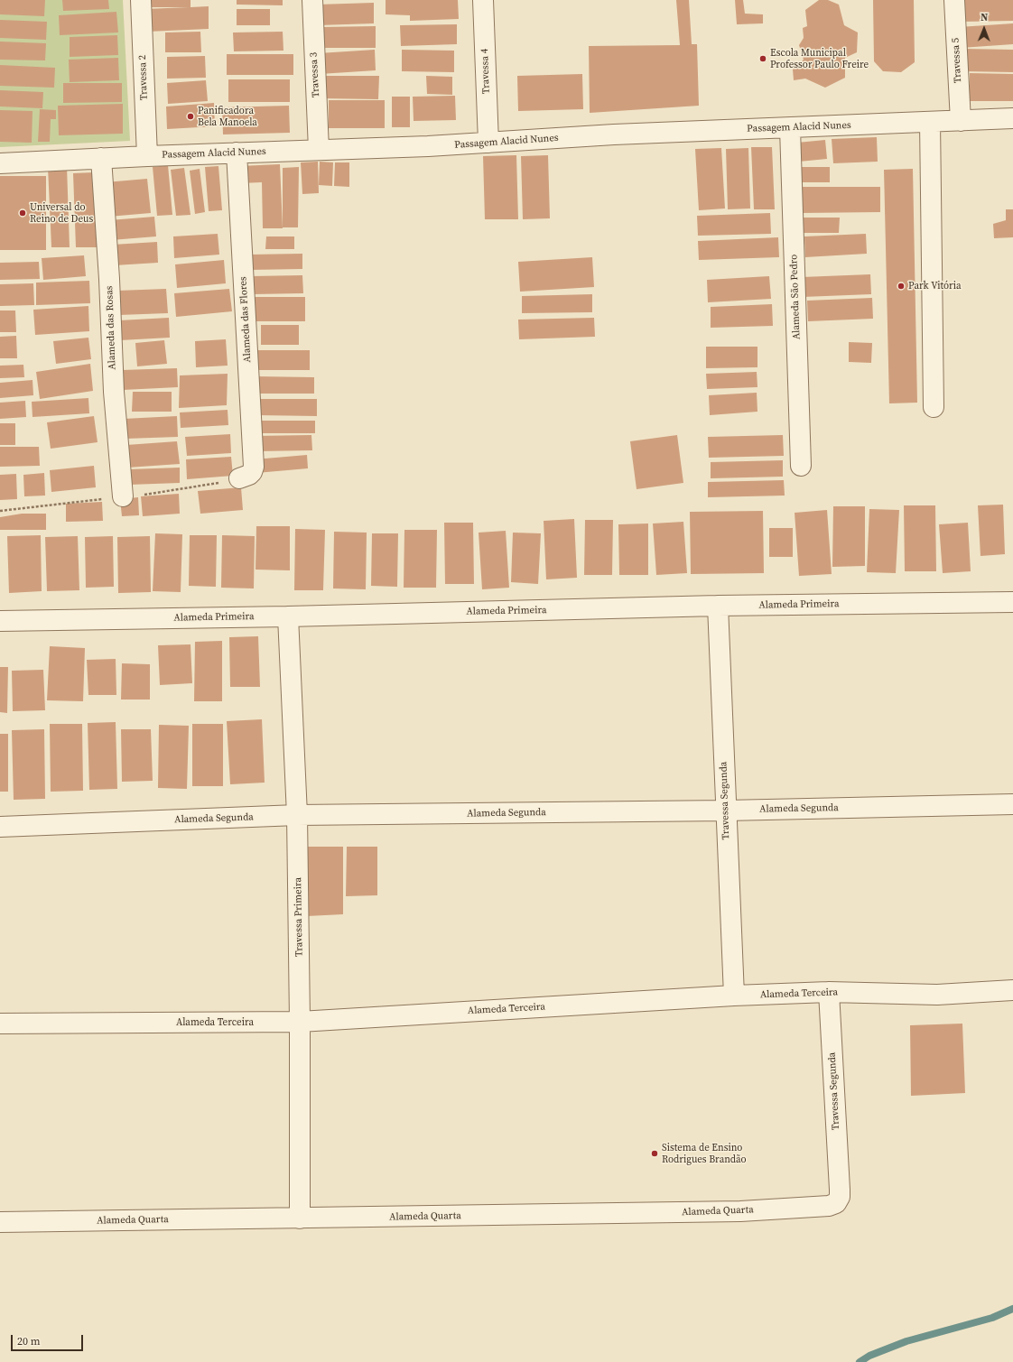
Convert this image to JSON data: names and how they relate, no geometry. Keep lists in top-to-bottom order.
{
  "streets": {
    "street": [
      "Travessa 5",
      "Travessa 4",
      "Travessa 3",
      "Travessa 2",
      "Passagem Alacid Nunes",
      "Alameda São Pedro",
      "Alameda das Flores",
      "Alameda das Rosas",
      "Alameda Primeira",
      "Travessa Segunda",
      "Alameda Segunda",
      "Travessa Primeira",
      "Alameda Terceira",
      "Alameda Quarta"
    ]
  },
  "crossings": [
    ["Travessa 5", "Passagem Alacid Nunes"],
    ["Travessa 4", "Passagem Alacid Nunes"],
    ["Travessa 3", "Passagem Alacid Nunes"],
    ["Travessa 2", "Passagem Alacid Nunes"],
    ["Passagem Alacid Nunes", "Alameda São Pedro"],
    ["Passagem Alacid Nunes", "Alameda das Flores"],
    ["Passagem Alacid Nunes", "Alameda das Rosas"],
    ["Alameda Primeira", "Travessa Segunda"],
    ["Alameda Primeira", "Travessa Primeira"],
    ["Travessa Segunda", "Alameda Segunda"],
    ["Travessa Segunda", "Alameda Terceira"],
    ["Travessa Segunda", "Alameda Quarta"],
    ["Alameda Segunda", "Travessa Primeira"],
    ["Travessa Primeira", "Alameda Terceira"],
    ["Travessa Primeira", "Alameda Quarta"]
  ],
  "places": [
    "Escola Municipal Professor Paulo Freire",
    "Panificadora Bela Manoela",
    "Universal do Reino de Deus",
    "Park Vitória",
    "Sistema de Ensino Rodrigues Brandão"
  ],
  "scale_bar": "20 m",
  "north": "top"
}
